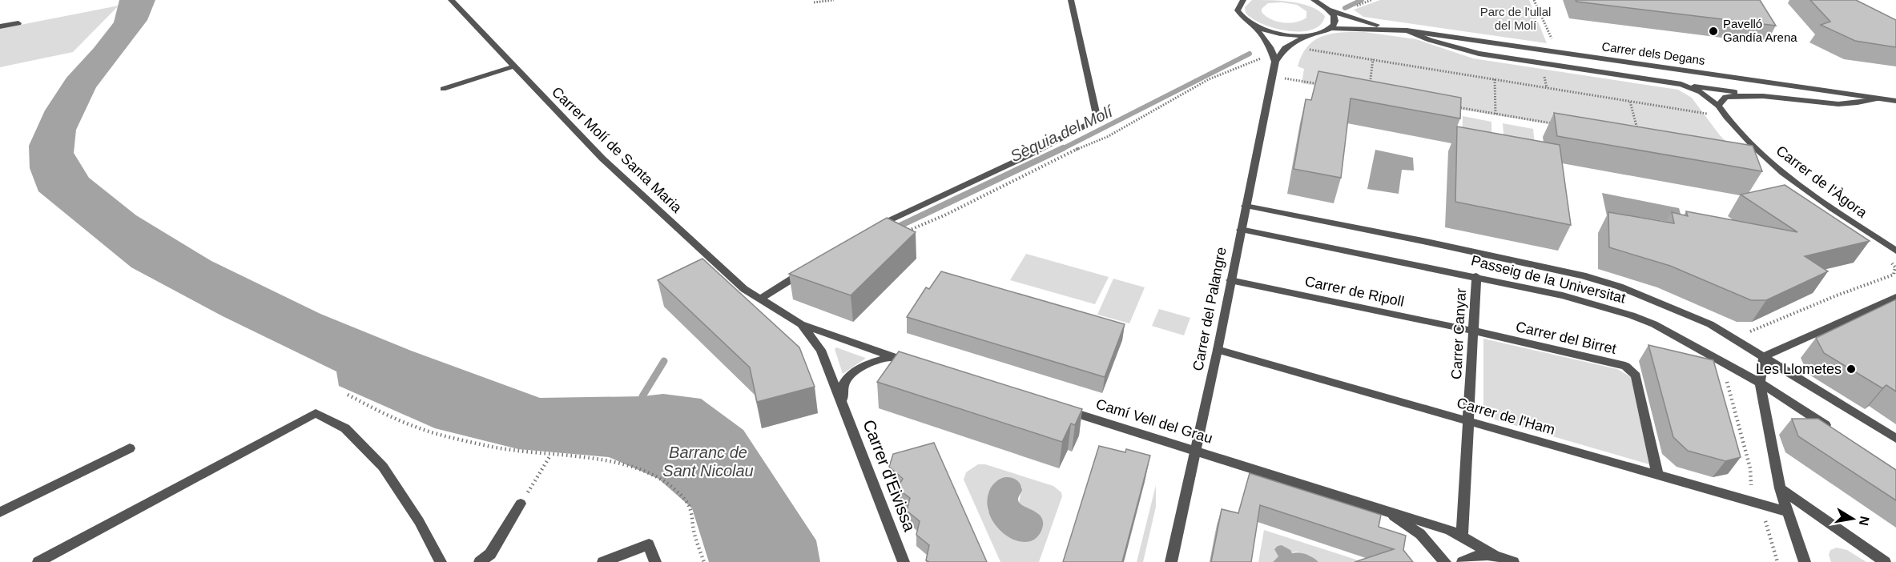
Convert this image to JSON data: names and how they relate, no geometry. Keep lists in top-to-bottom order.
{
  "streets": {
    "street": [
      "Carrer dels Degans",
      "Carrer Molí de Santa Maria",
      "Carrer de l'Àgora",
      "Passeig de la Universitat",
      "Carrer de Ripoll",
      "Carrer del Palangre",
      "Carrer Canyar",
      "Carrer del Birret",
      "Carrer de l'Ham",
      "Camí Vell del Grau",
      "Carrer d'Eivissa"
    ]
  },
  "crossings": [
    ["Carrer dels Degans", "Carrer del Palangre"],
    ["Carrer Molí de Santa Maria", "Carrer d'Eivissa"],
    ["Passeig de la Universitat", "Carrer del Palangre"],
    ["Passeig de la Universitat", "Carrer Canyar"],
    ["Carrer de Ripoll", "Carrer del Palangre"],
    ["Carrer de Ripoll", "Carrer Canyar"],
    ["Carrer de Ripoll", "Carrer del Birret"],
    ["Carrer del Palangre", "Carrer de l'Ham"],
    ["Carrer del Palangre", "Camí Vell del Grau"],
    ["Carrer Canyar", "Carrer del Birret"],
    ["Carrer Canyar", "Carrer de l'Ham"],
    ["Carrer Canyar", "Camí Vell del Grau"],
    ["Carrer del Birret", "Carrer de l'Ham"]
  ],
  "water": ["Sèquia del Molí", "Barranc de Sant Nicolau"],
  "parks": ["Parc de l'ullal del Molí"],
  "places": ["Pavelló Gandía Arena", "Les Llometes"],
  "north": "right"
}
